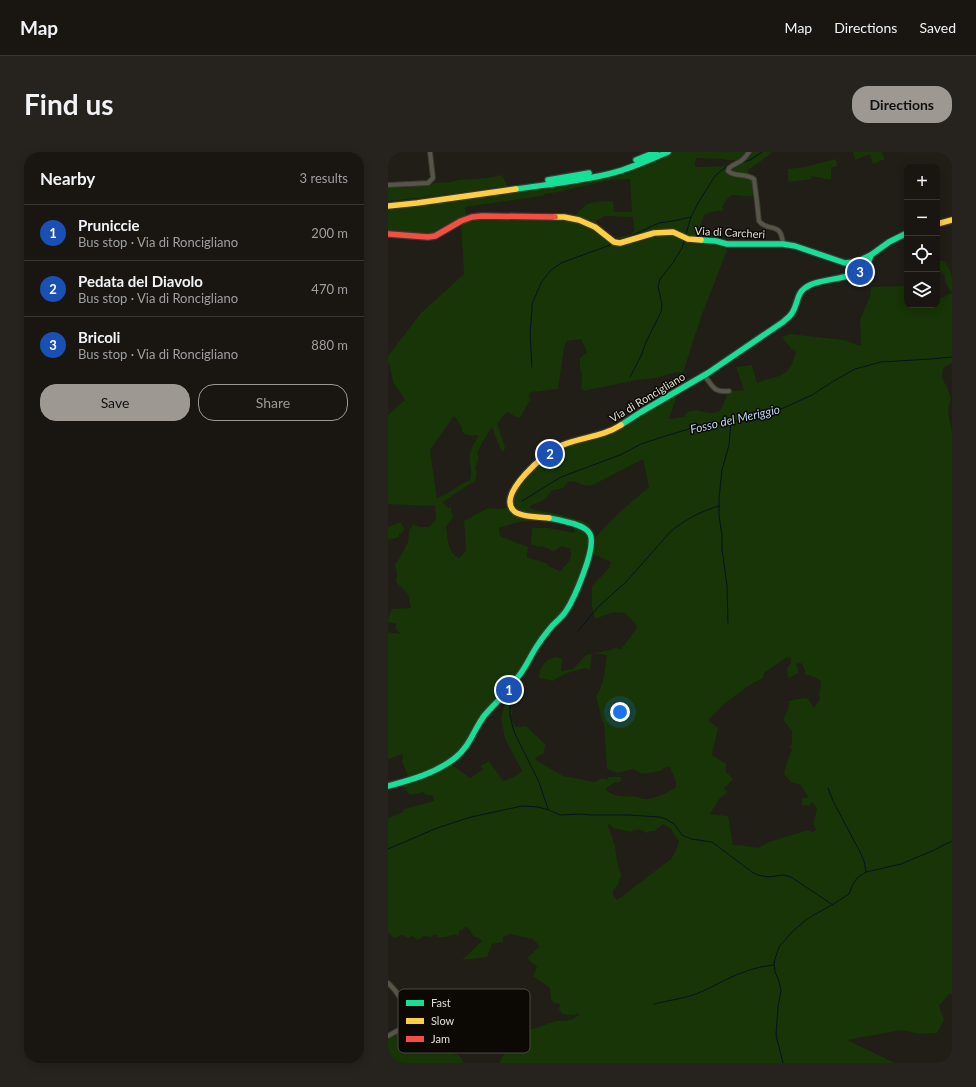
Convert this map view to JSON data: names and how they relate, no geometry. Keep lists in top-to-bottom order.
{
  "streets": {
    "main road": ["Via di Carcheri", "Via di Roncigliano"]
  },
  "crossings": [
    ["Via di Carcheri", "Via di Roncigliano"]
  ],
  "water": ["Fosso del Meriggio"],
  "legend": ["Fast", "Slow", "Jam"],
  "page": {
    "header": "Map",
    "nav": ["Map", "Directions", "Saved"],
    "buttons": [
      "Directions",
      ["Save", "Share"]
    ],
    "title": "Find us",
    "heading": ["Nearby", "3 results"],
    "map_buttons": ["+", "−"],
    "list": [
      {
        "mark": "1",
        "name": "Pruniccie",
        "note": "Bus stop · Via di Roncigliano",
        "value": "200 m"
      },
      {
        "mark": "2",
        "name": "Pedata del Diavolo",
        "note": "Bus stop · Via di Roncigliano",
        "value": "470 m"
      },
      {
        "mark": "3",
        "name": "Bricoli",
        "note": "Bus stop · Via di Roncigliano",
        "value": "880 m"
      }
    ],
    "pins": ["3", "2", "1"]
  }
}
